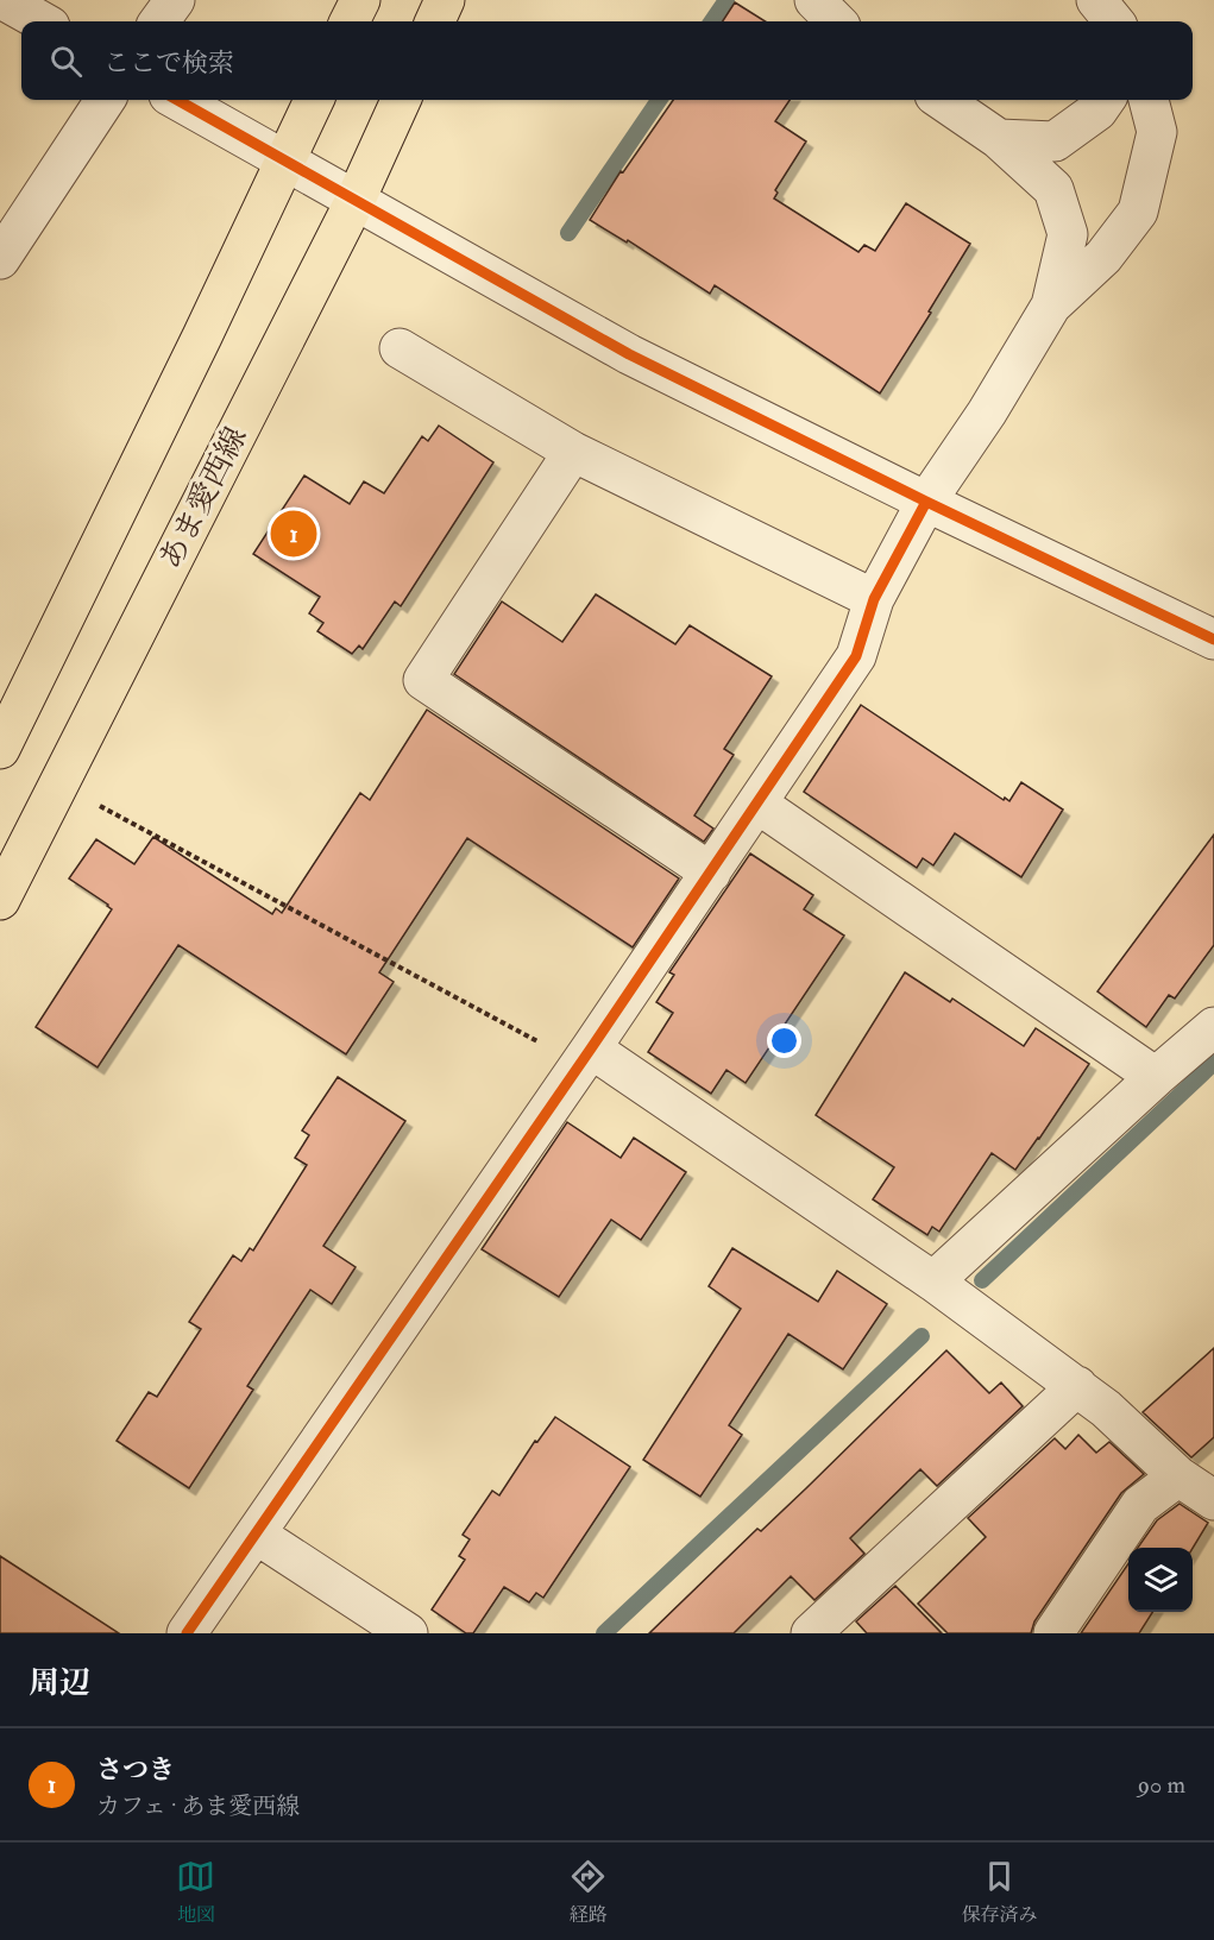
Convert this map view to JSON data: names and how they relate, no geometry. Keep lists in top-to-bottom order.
{
  "streets": {
    "main road": ["あま愛西線"]
  },
  "page": {
    "search": "ここで検索",
    "pins": "1",
    "heading": "周辺",
    "list": [
      {
        "mark": "1",
        "name": "さつき",
        "note": "カフェ · あま愛西線",
        "value": "90 m"
      }
    ],
    "nav": ["地図", "経路", "保存済み"]
  }
}
